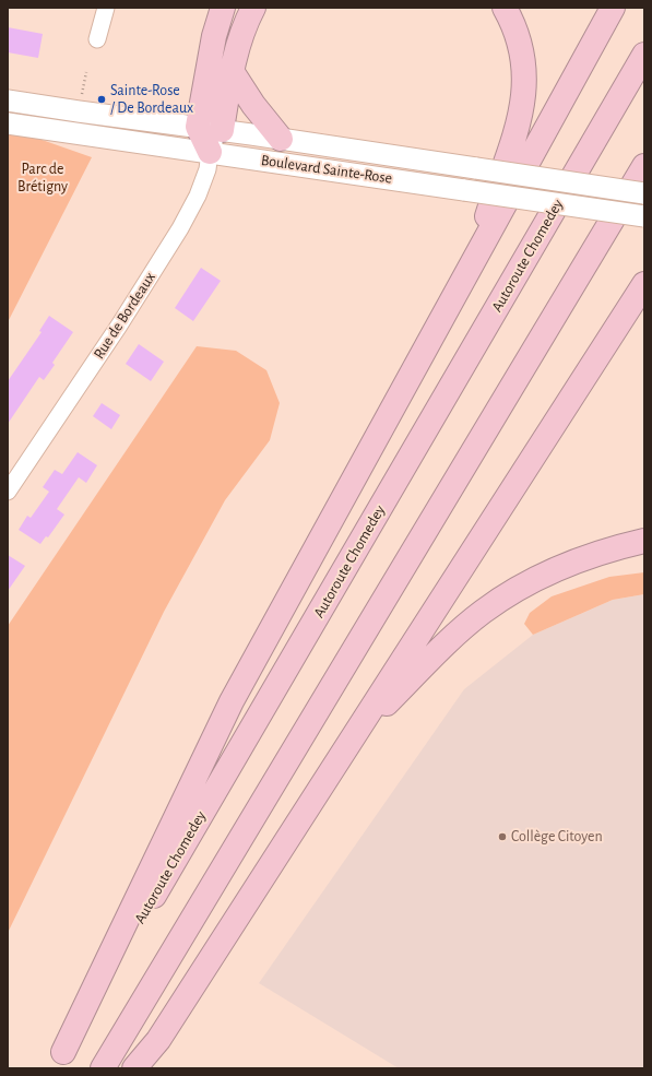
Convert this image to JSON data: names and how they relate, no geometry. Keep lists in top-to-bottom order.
{
  "streets": {
    "highway": ["Autoroute Chomedey"],
    "street": ["Boulevard Sainte-Rose", "Rue de Bordeaux"]
  },
  "crossings": [
    ["Boulevard Sainte-Rose", "Rue de Bordeaux"]
  ],
  "parks": ["Parc de Brétigny"],
  "places": ["Sainte-Rose / De Bordeaux", "Collège Citoyen"]
}
